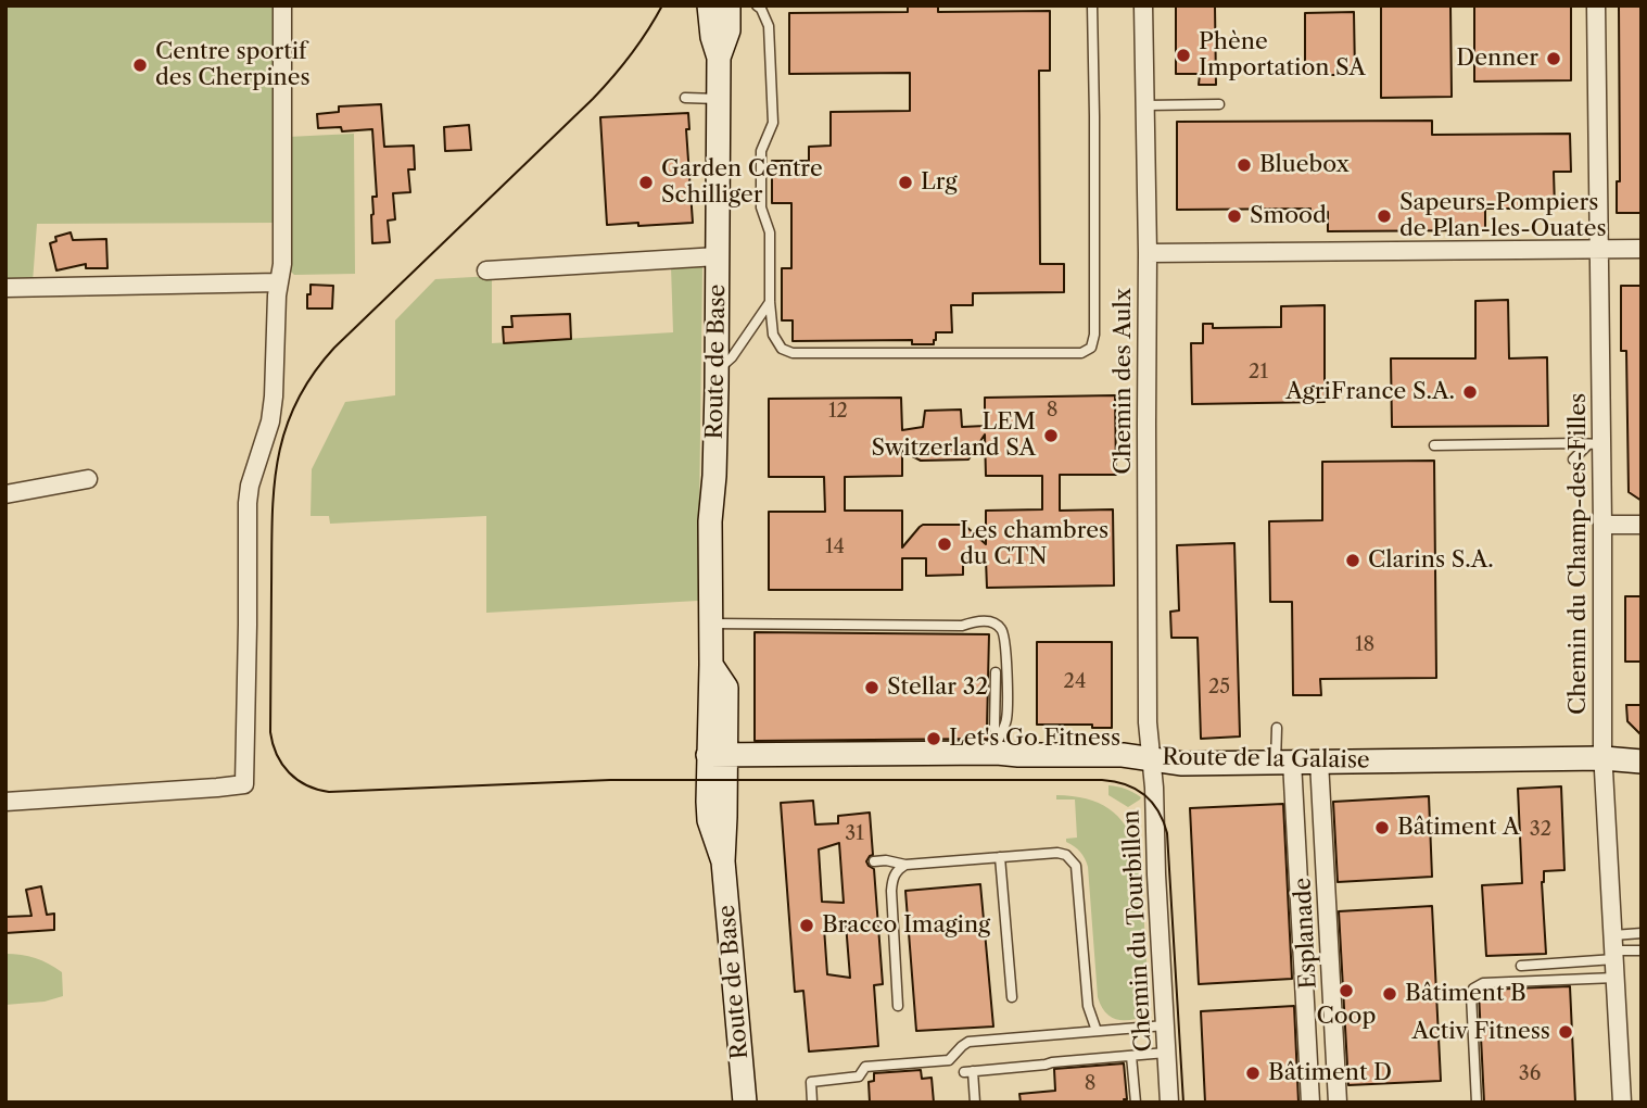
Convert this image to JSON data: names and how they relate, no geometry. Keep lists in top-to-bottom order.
{
  "streets": {
    "street": [
      "Route de Base",
      "Chemin des Aulx",
      "Chemin du Champ-des-Filles",
      "Route de la Galaise",
      "Chemin du Tourbillon",
      "Esplanade"
    ]
  },
  "crossings": [
    ["Route de Base", "Route de la Galaise"],
    ["Chemin des Aulx", "Route de la Galaise"],
    ["Chemin des Aulx", "Chemin du Tourbillon"],
    ["Chemin du Champ-des-Filles", "Route de la Galaise"],
    ["Route de la Galaise", "Chemin du Tourbillon"],
    ["Route de la Galaise", "Esplanade"]
  ],
  "places": [
    "Phène Importation SA",
    "Denner",
    "Centre sportif des Cherpines",
    "Bluebox",
    "Garden Centre Schilliger",
    "Lrg",
    "Smood",
    "Sapeurs-Pompiers de Plan-les-Ouates",
    "AgriFrance S.A.",
    "LEM Switzerland SA",
    "Les chambres du CTN",
    "Clarins S.A.",
    "Stellar 32",
    "Let's Go Fitness",
    "Bâtiment A",
    "Bracco Imaging",
    "Coop",
    "Bâtiment B",
    "Activ Fitness",
    "Bâtiment D"
  ],
  "house_numbers": [
    "21",
    "8",
    "12",
    "14",
    "18",
    "24",
    "25",
    "32",
    "31",
    "36",
    "8"
  ]
}
